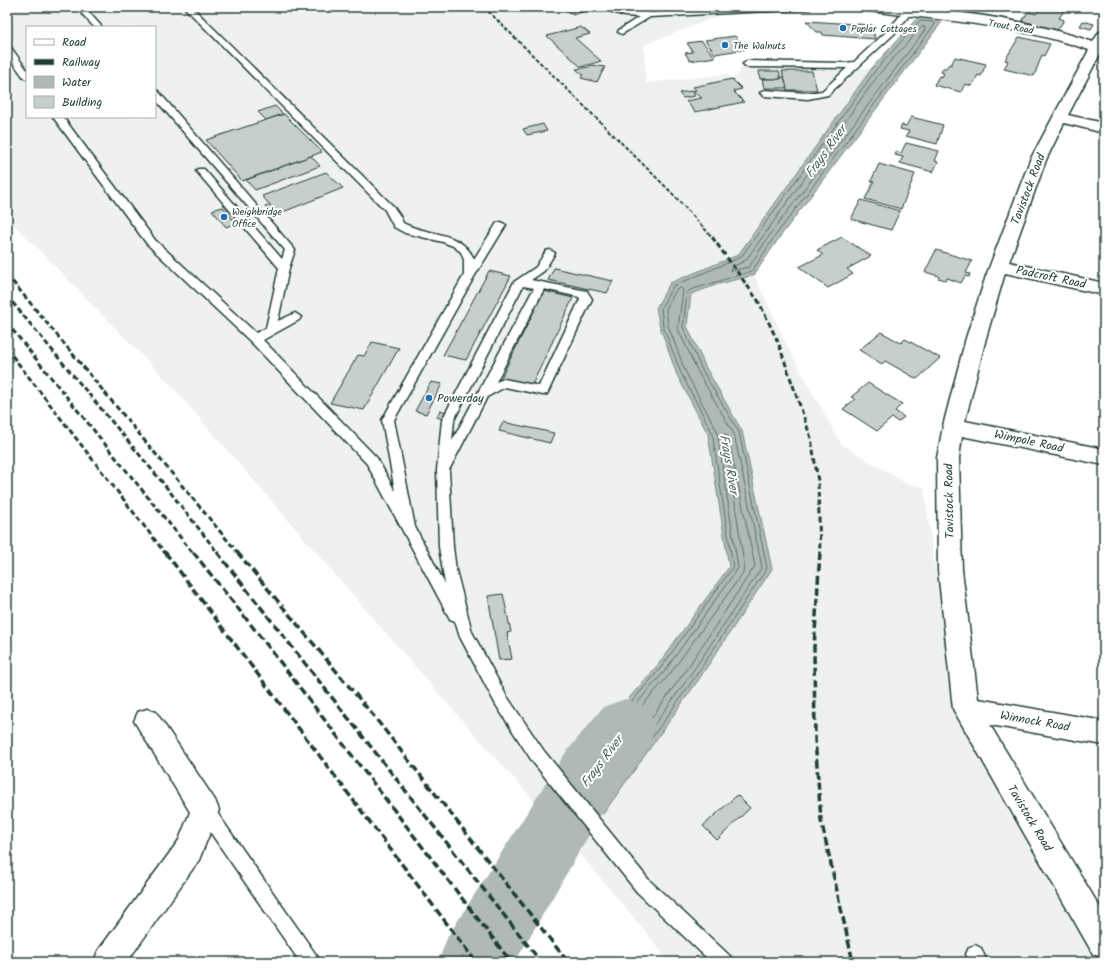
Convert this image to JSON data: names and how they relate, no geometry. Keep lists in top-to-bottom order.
{
  "streets": {
    "street": [
      "Trout Road",
      "Tavistock Road",
      "Padcroft Road",
      "Wimpole Road",
      "Winnock Road"
    ]
  },
  "crossings": [
    ["Trout Road", "Tavistock Road"],
    ["Tavistock Road", "Padcroft Road"],
    ["Tavistock Road", "Wimpole Road"],
    ["Tavistock Road", "Winnock Road"]
  ],
  "water": ["Frays River"],
  "places": [
    "Poplar Cottages",
    "The Walnuts",
    "Weighbridge Office",
    "Powerday"
  ],
  "legend": [
    "Road",
    "Railway",
    "Water",
    "Building"
  ]
}
